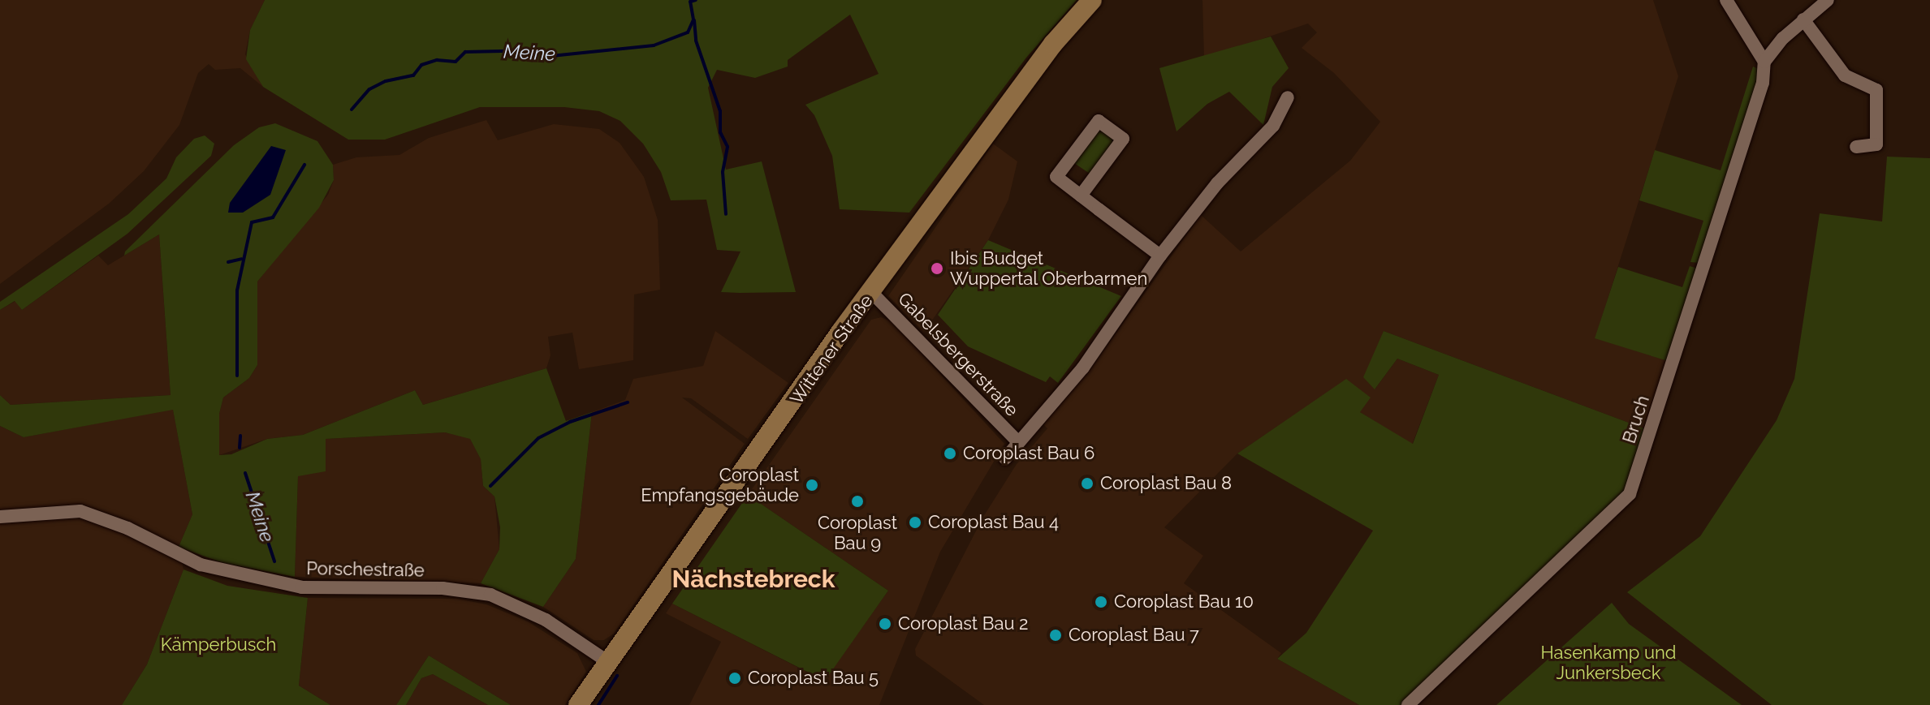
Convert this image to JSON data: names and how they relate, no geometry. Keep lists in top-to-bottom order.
{
  "streets": {
    "main road": ["Wittener Straße"],
    "street": ["Gabelsbergerstraße", "Bruch", "Porschestraße"]
  },
  "crossings": [
    ["Wittener Straße", "Gabelsbergerstraße"],
    ["Wittener Straße", "Porschestraße"]
  ],
  "districts": ["Nächstebreck"],
  "water": ["Meine"],
  "parks": ["Kämperbusch", "Hasenkamp und Junkersbeck"],
  "places": [
    "Ibis Budget Wuppertal Oberbarmen",
    "Coroplast Bau 6",
    "Coroplast Bau 8",
    "Coroplast Empfangsgebäude",
    "Coroplast Bau 9",
    "Coroplast Bau 4",
    "Coroplast Bau 10",
    "Coroplast Bau 2",
    "Coroplast Bau 7",
    "Coroplast Bau 5"
  ]
}
